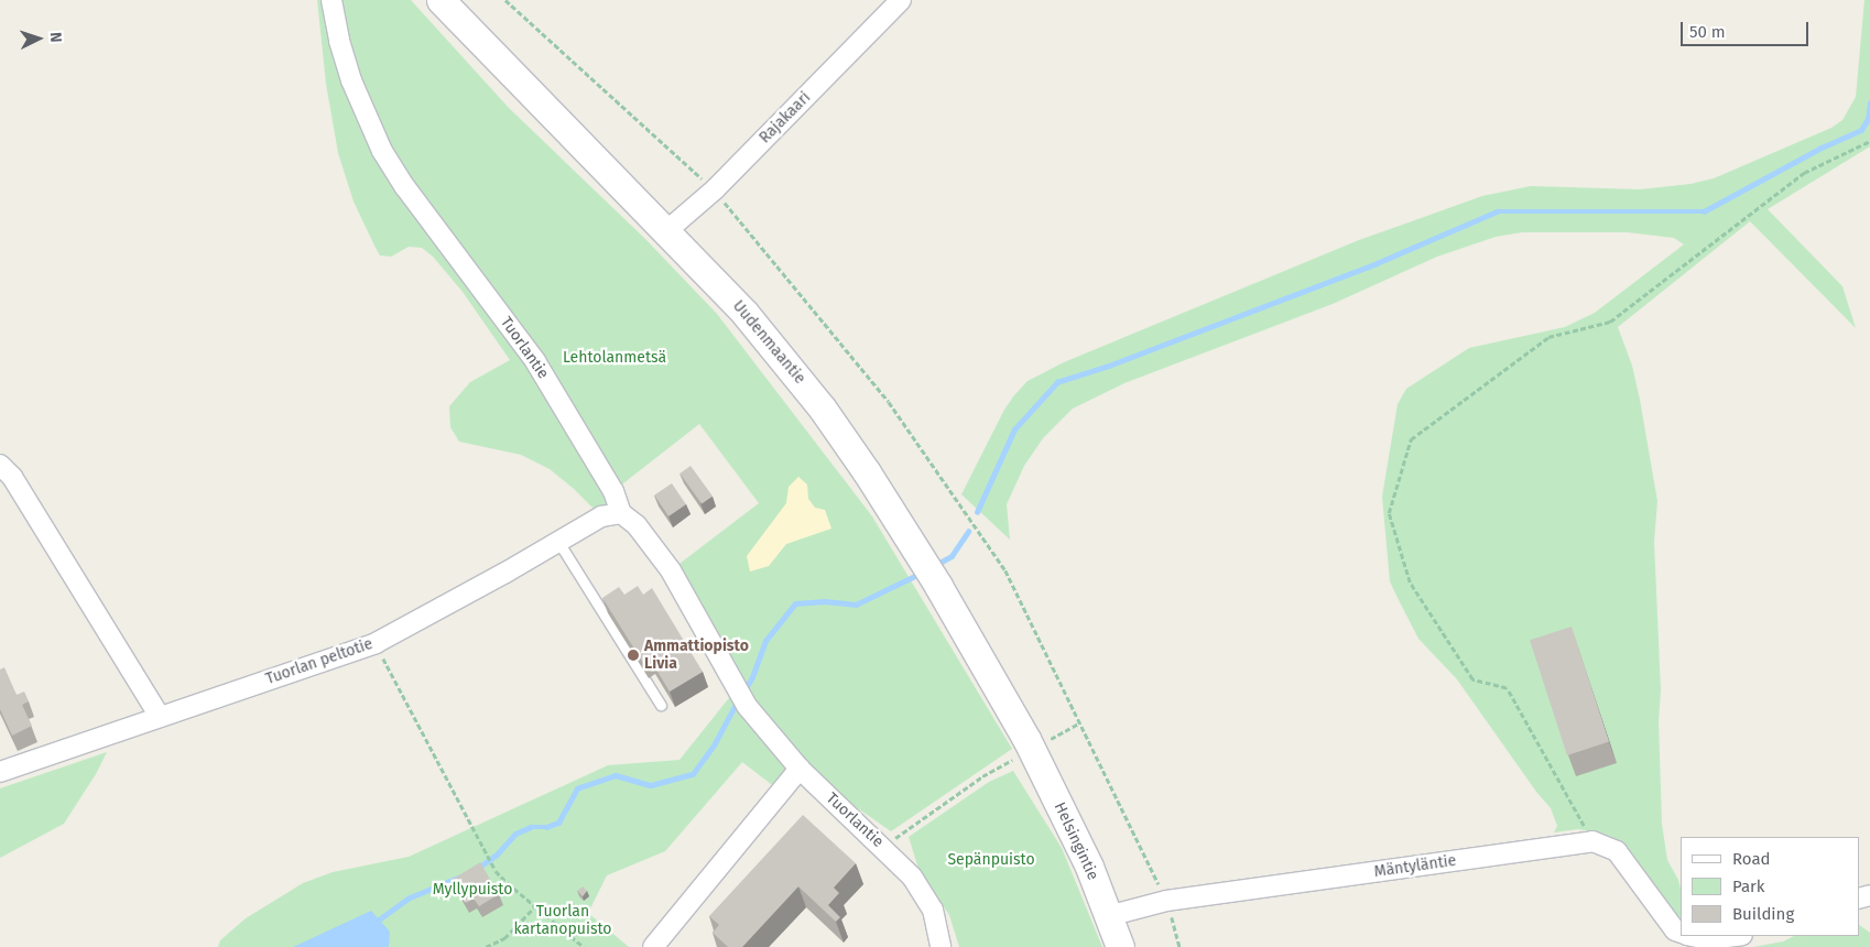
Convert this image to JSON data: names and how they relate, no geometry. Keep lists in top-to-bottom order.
{
  "streets": {
    "main road": ["Uudenmaantie", "Helsingintie"],
    "street": [
      "Rajakaari",
      "Tuorlantie",
      "Tuorlan peltotie",
      "Mäntyläntie"
    ]
  },
  "crossings": [
    ["Rajakaari", "Uudenmaantie"],
    ["Uudenmaantie", "Helsingintie"],
    ["Tuorlantie", "Tuorlan peltotie"],
    ["Helsingintie", "Mäntyläntie"]
  ],
  "parks": [
    "Lehtolanmetsä",
    "Sepänpuisto",
    "Myllypuisto",
    "Tuorlan kartanopuisto"
  ],
  "places": ["Ammattiopisto Livia"],
  "legend": ["Road", "Park", "Building"],
  "scale_bar": "50 m",
  "north": "right"
}
